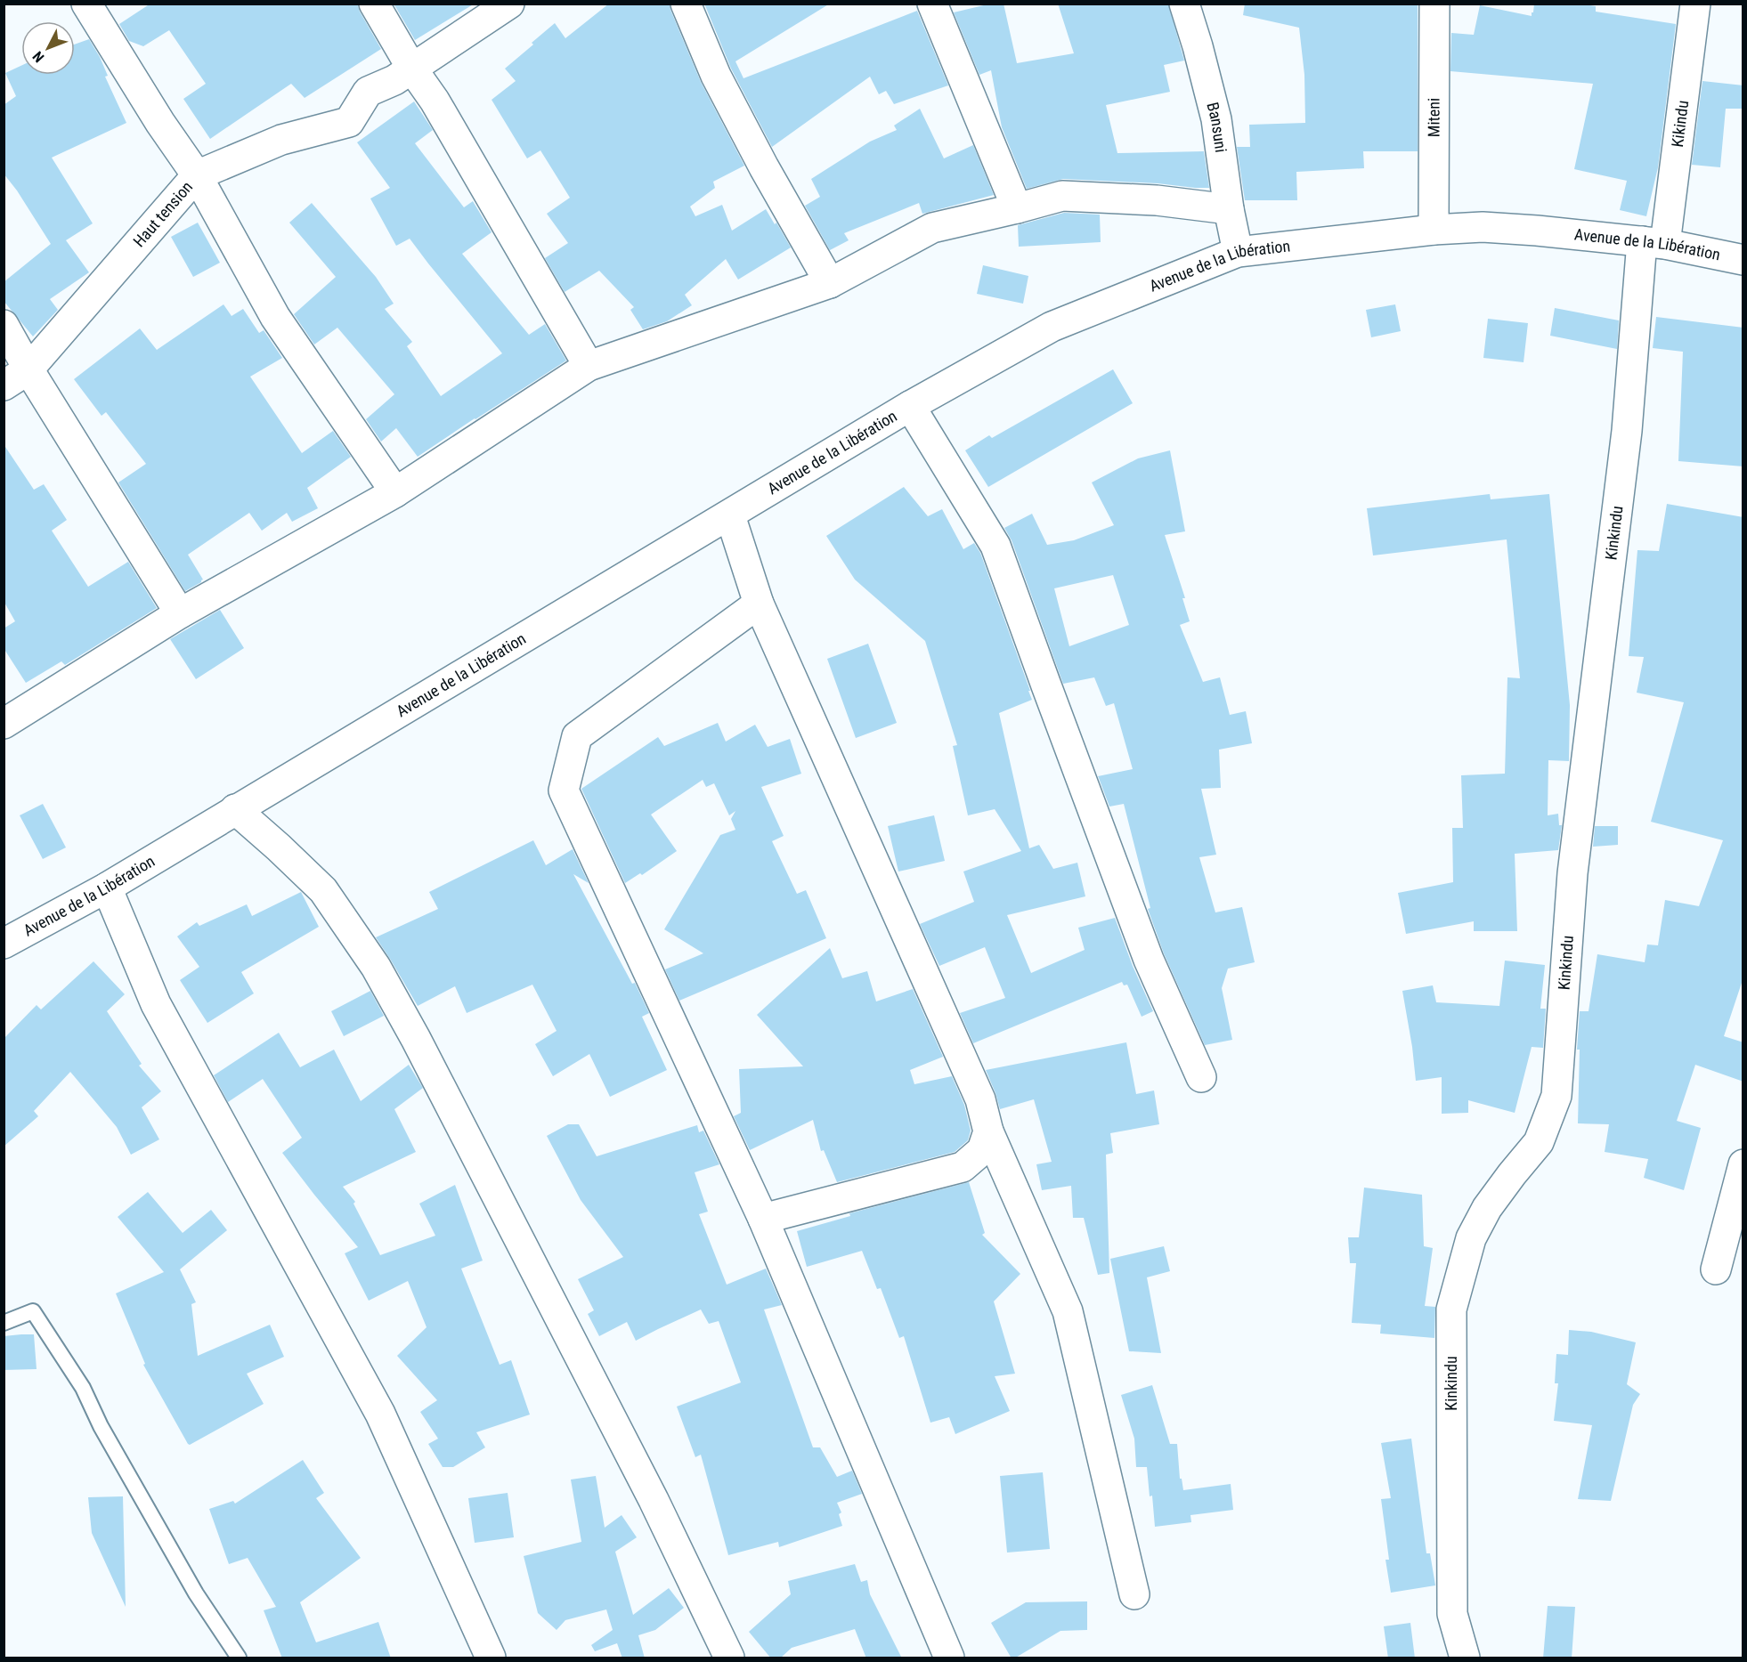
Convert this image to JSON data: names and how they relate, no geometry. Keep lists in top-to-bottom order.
{
  "streets": {
    "main road": [
      "Miteni",
      "Kikindu",
      "Bansuni",
      "Haut tension",
      "Avenue de la Libération",
      "Kinkindu"
    ]
  },
  "crossings": [
    ["Miteni", "Avenue de la Libération"],
    ["Kikindu", "Avenue de la Libération"],
    ["Kikindu", "Kinkindu"],
    ["Bansuni", "Avenue de la Libération"],
    ["Avenue de la Libération", "Kinkindu"]
  ],
  "north": "bottom left"
}
